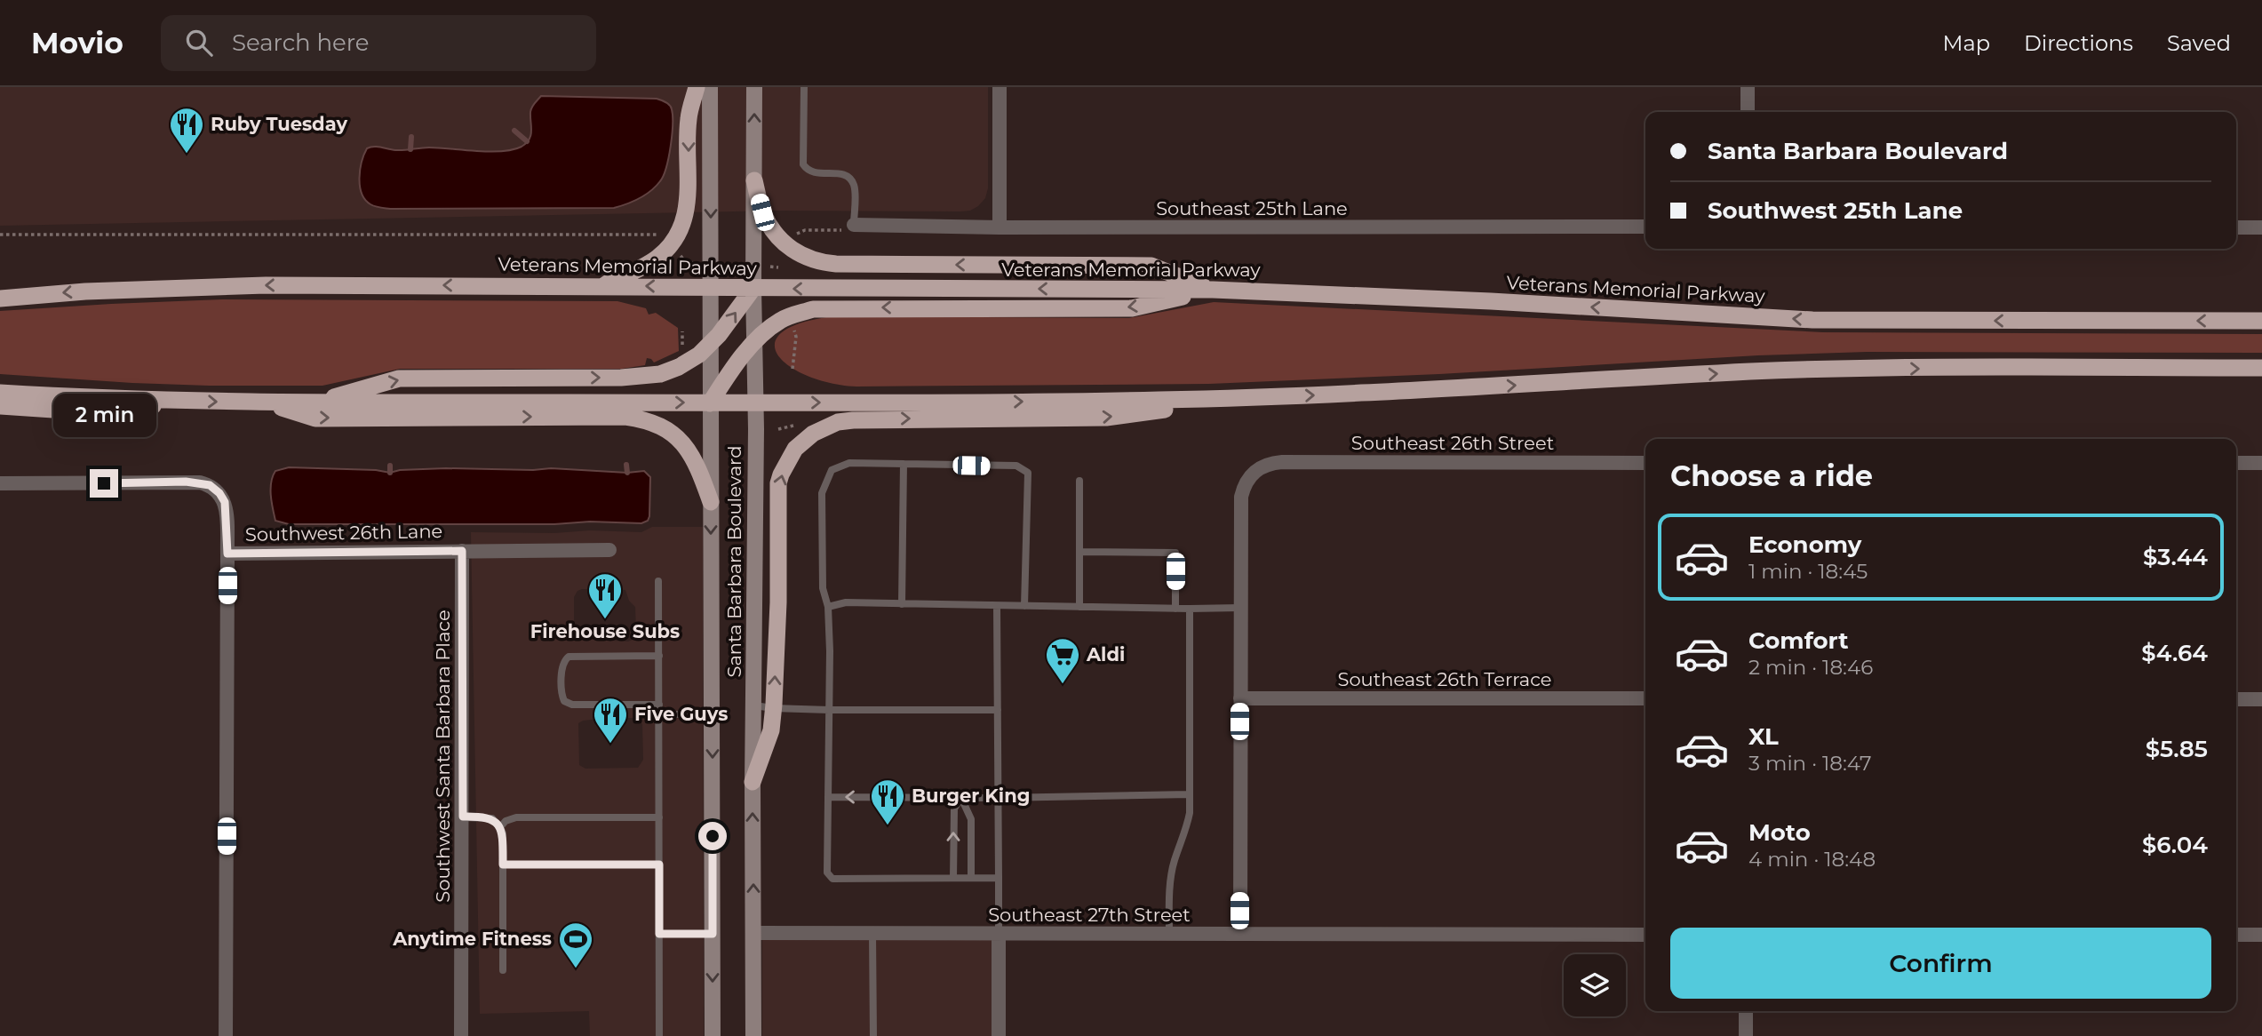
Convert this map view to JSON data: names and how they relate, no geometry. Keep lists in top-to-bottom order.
{
  "streets": {
    "highway": ["Veterans Memorial Parkway"],
    "main road": ["Santa Barbara Boulevard"],
    "street": [
      "Southeast 25th Lane",
      "Southeast 26th Street",
      "Southwest 26th Lane",
      "Southeast 26th Terrace",
      "Southwest Santa Barbara Place",
      "Southeast 27th Street"
    ]
  },
  "crossings": [
    ["Veterans Memorial Parkway", "Santa Barbara Boulevard"],
    ["Southwest 26th Lane", "Southwest Santa Barbara Place"],
    ["Santa Barbara Boulevard", "Southeast 27th Street"]
  ],
  "places": {
    "restaurant": [
      "Ruby Tuesday",
      "Firehouse Subs",
      "Five Guys",
      "Burger King"
    ],
    "supermarket": ["Aldi"],
    "sports": ["Anytime Fitness"]
  },
  "page": {
    "header": "Movio",
    "search": "Search here",
    "nav": ["Map", "Directions", "Saved"],
    "banner": ["Santa Barbara Boulevard", "Southwest 25th Lane"],
    "bubble": "2 min",
    "heading": "Choose a ride",
    "list": [
      {
        "name": "Economy",
        "note": "1 min · 18:45",
        "value": "$3.44"
      },
      {
        "name": "Comfort",
        "note": "2 min · 18:46",
        "value": "$4.64"
      },
      {
        "name": "XL",
        "note": "3 min · 18:47",
        "value": "$5.85"
      },
      {
        "name": "Moto",
        "note": "4 min · 18:48",
        "value": "$6.04"
      }
    ],
    "buttons": "Confirm"
  }
}
